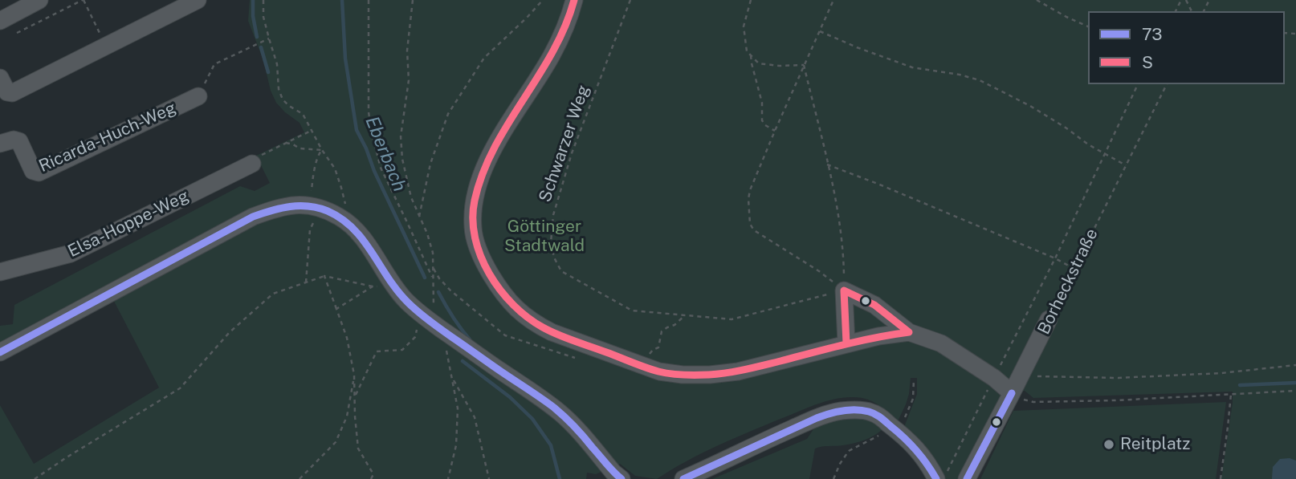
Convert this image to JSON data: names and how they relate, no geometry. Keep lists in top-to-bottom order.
{
  "streets": {
    "street": ["Ricarda-Huch-Weg", "Elsa-Hoppe-Weg", "Borheckstraße"],
    "path": ["Schwarzer Weg"]
  },
  "water": ["Eberbach"],
  "parks": ["Göttinger Stadtwald"],
  "places": ["Reitplatz"],
  "lines": ["transit line S", "transit line 73"],
  "legend": ["73", "S"]
}
